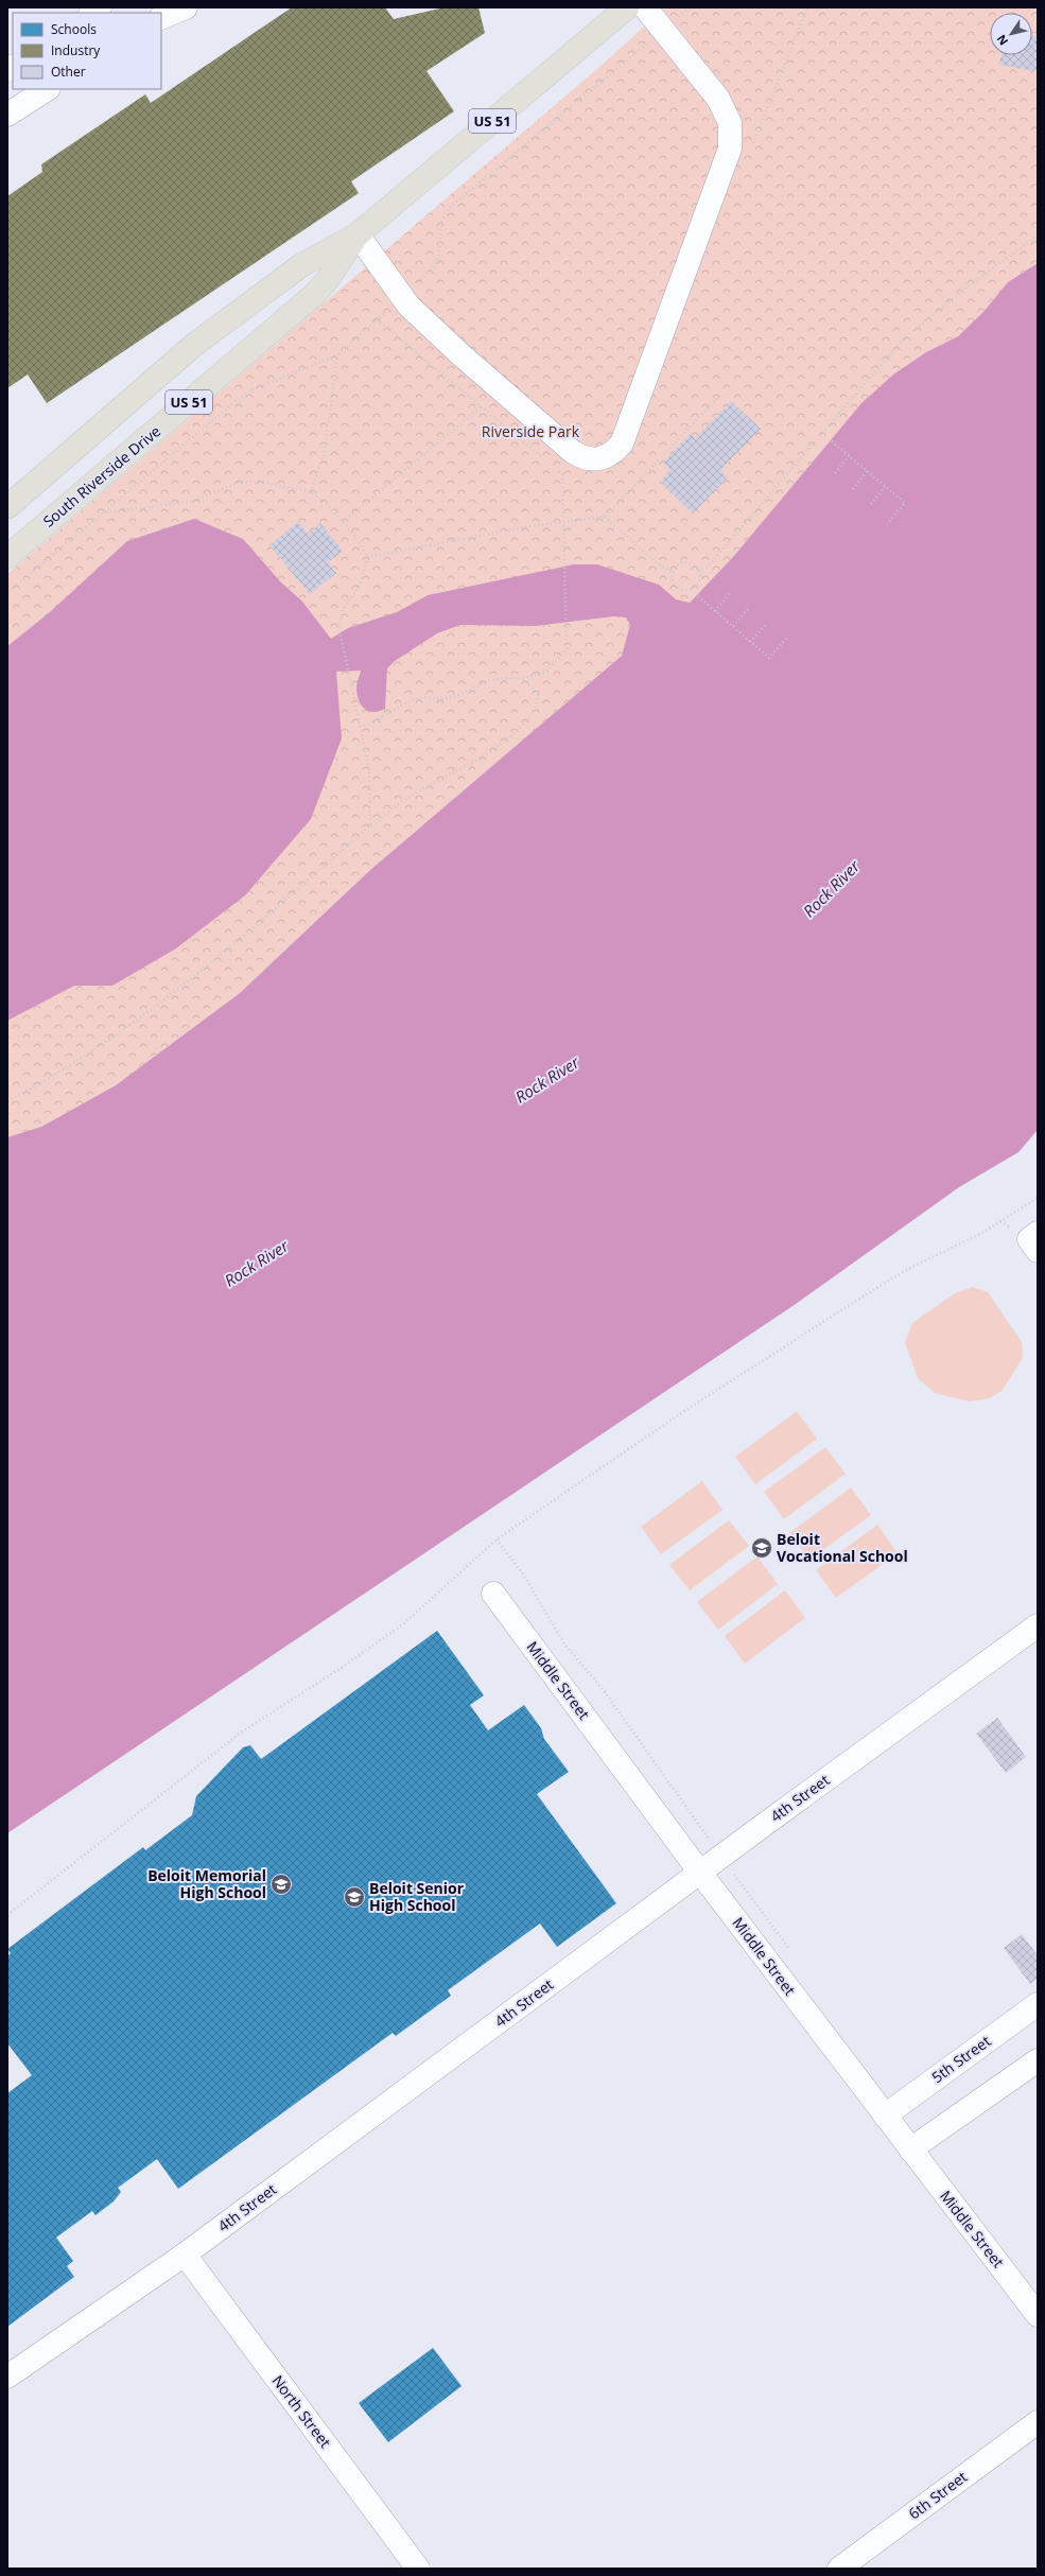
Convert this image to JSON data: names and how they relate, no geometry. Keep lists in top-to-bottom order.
{
  "streets": {
    "main road": ["US 51", "South Riverside Drive"],
    "street": [
      "Middle Street",
      "4th Street",
      "5th Street",
      "North Street",
      "6th Street"
    ]
  },
  "crossings": [
    ["Middle Street", "4th Street"],
    ["Middle Street", "5th Street"],
    ["4th Street", "North Street"]
  ],
  "water": ["Rock River"],
  "parks": ["Riverside Park"],
  "places": {
    "school or university": ["Beloit Vocational School", "Beloit Memorial High School", "Beloit Senior High School"]
  },
  "legend": ["Schools", "Industry", "Other"],
  "north": "bottom left"
}
